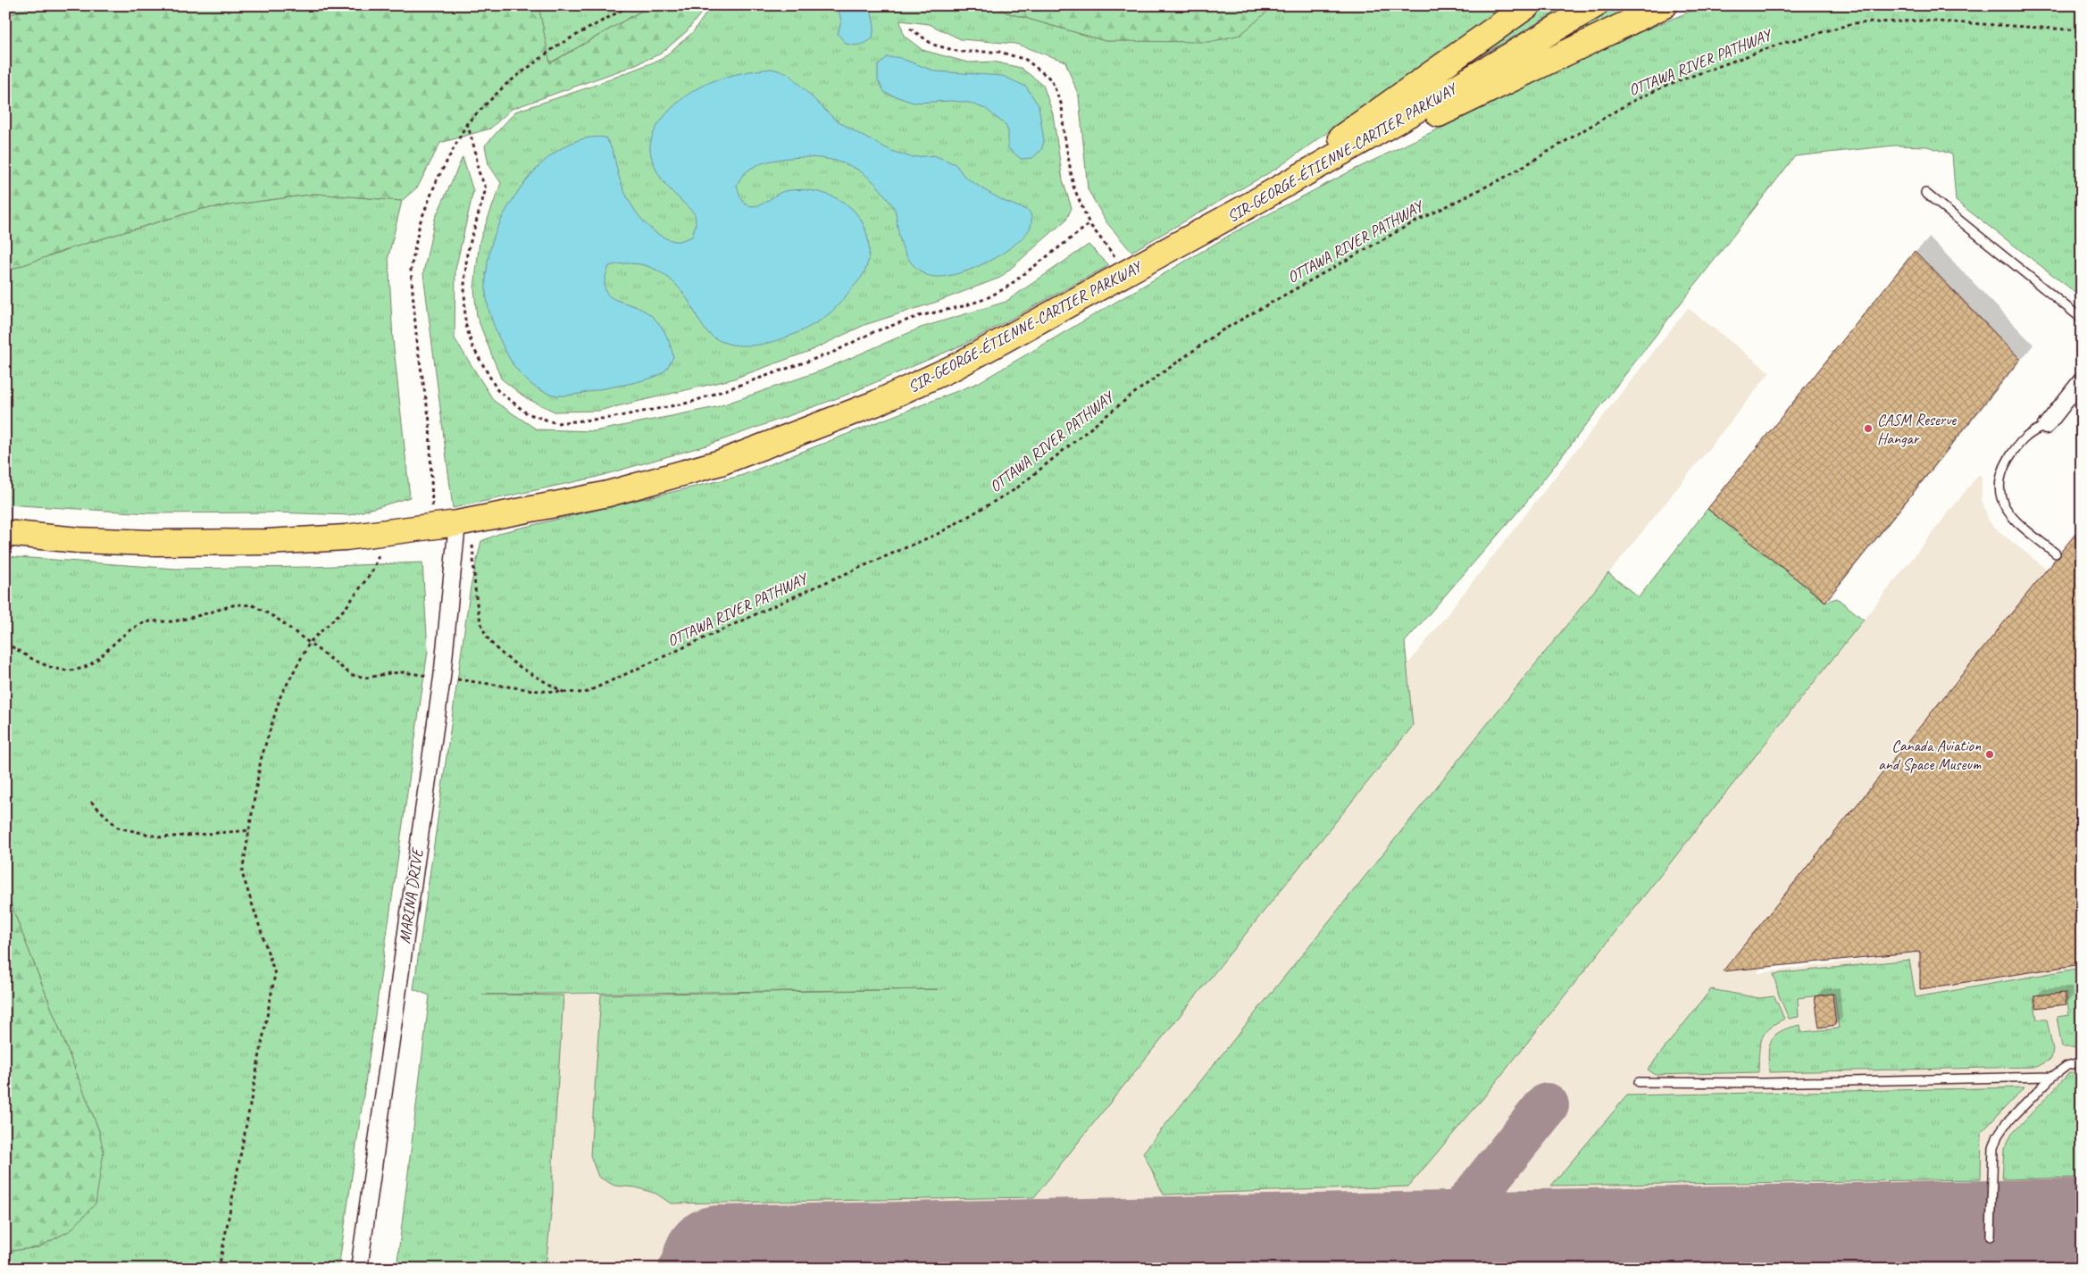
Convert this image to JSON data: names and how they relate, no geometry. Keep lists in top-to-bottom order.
{
  "streets": {
    "main road": ["SIR-GEORGE-ÉTIENNE-CARTIER PARKWAY"],
    "street": ["MARINA DRIVE"],
    "path": ["OTTAWA RIVER PATHWAY"]
  },
  "crossings": [
    ["OTTAWA RIVER PATHWAY", "MARINA DRIVE"],
    ["SIR-GEORGE-ÉTIENNE-CARTIER PARKWAY", "MARINA DRIVE"]
  ],
  "places": ["CASM Reserve Hangar", "Canada Aviation and Space Museum"]
}
